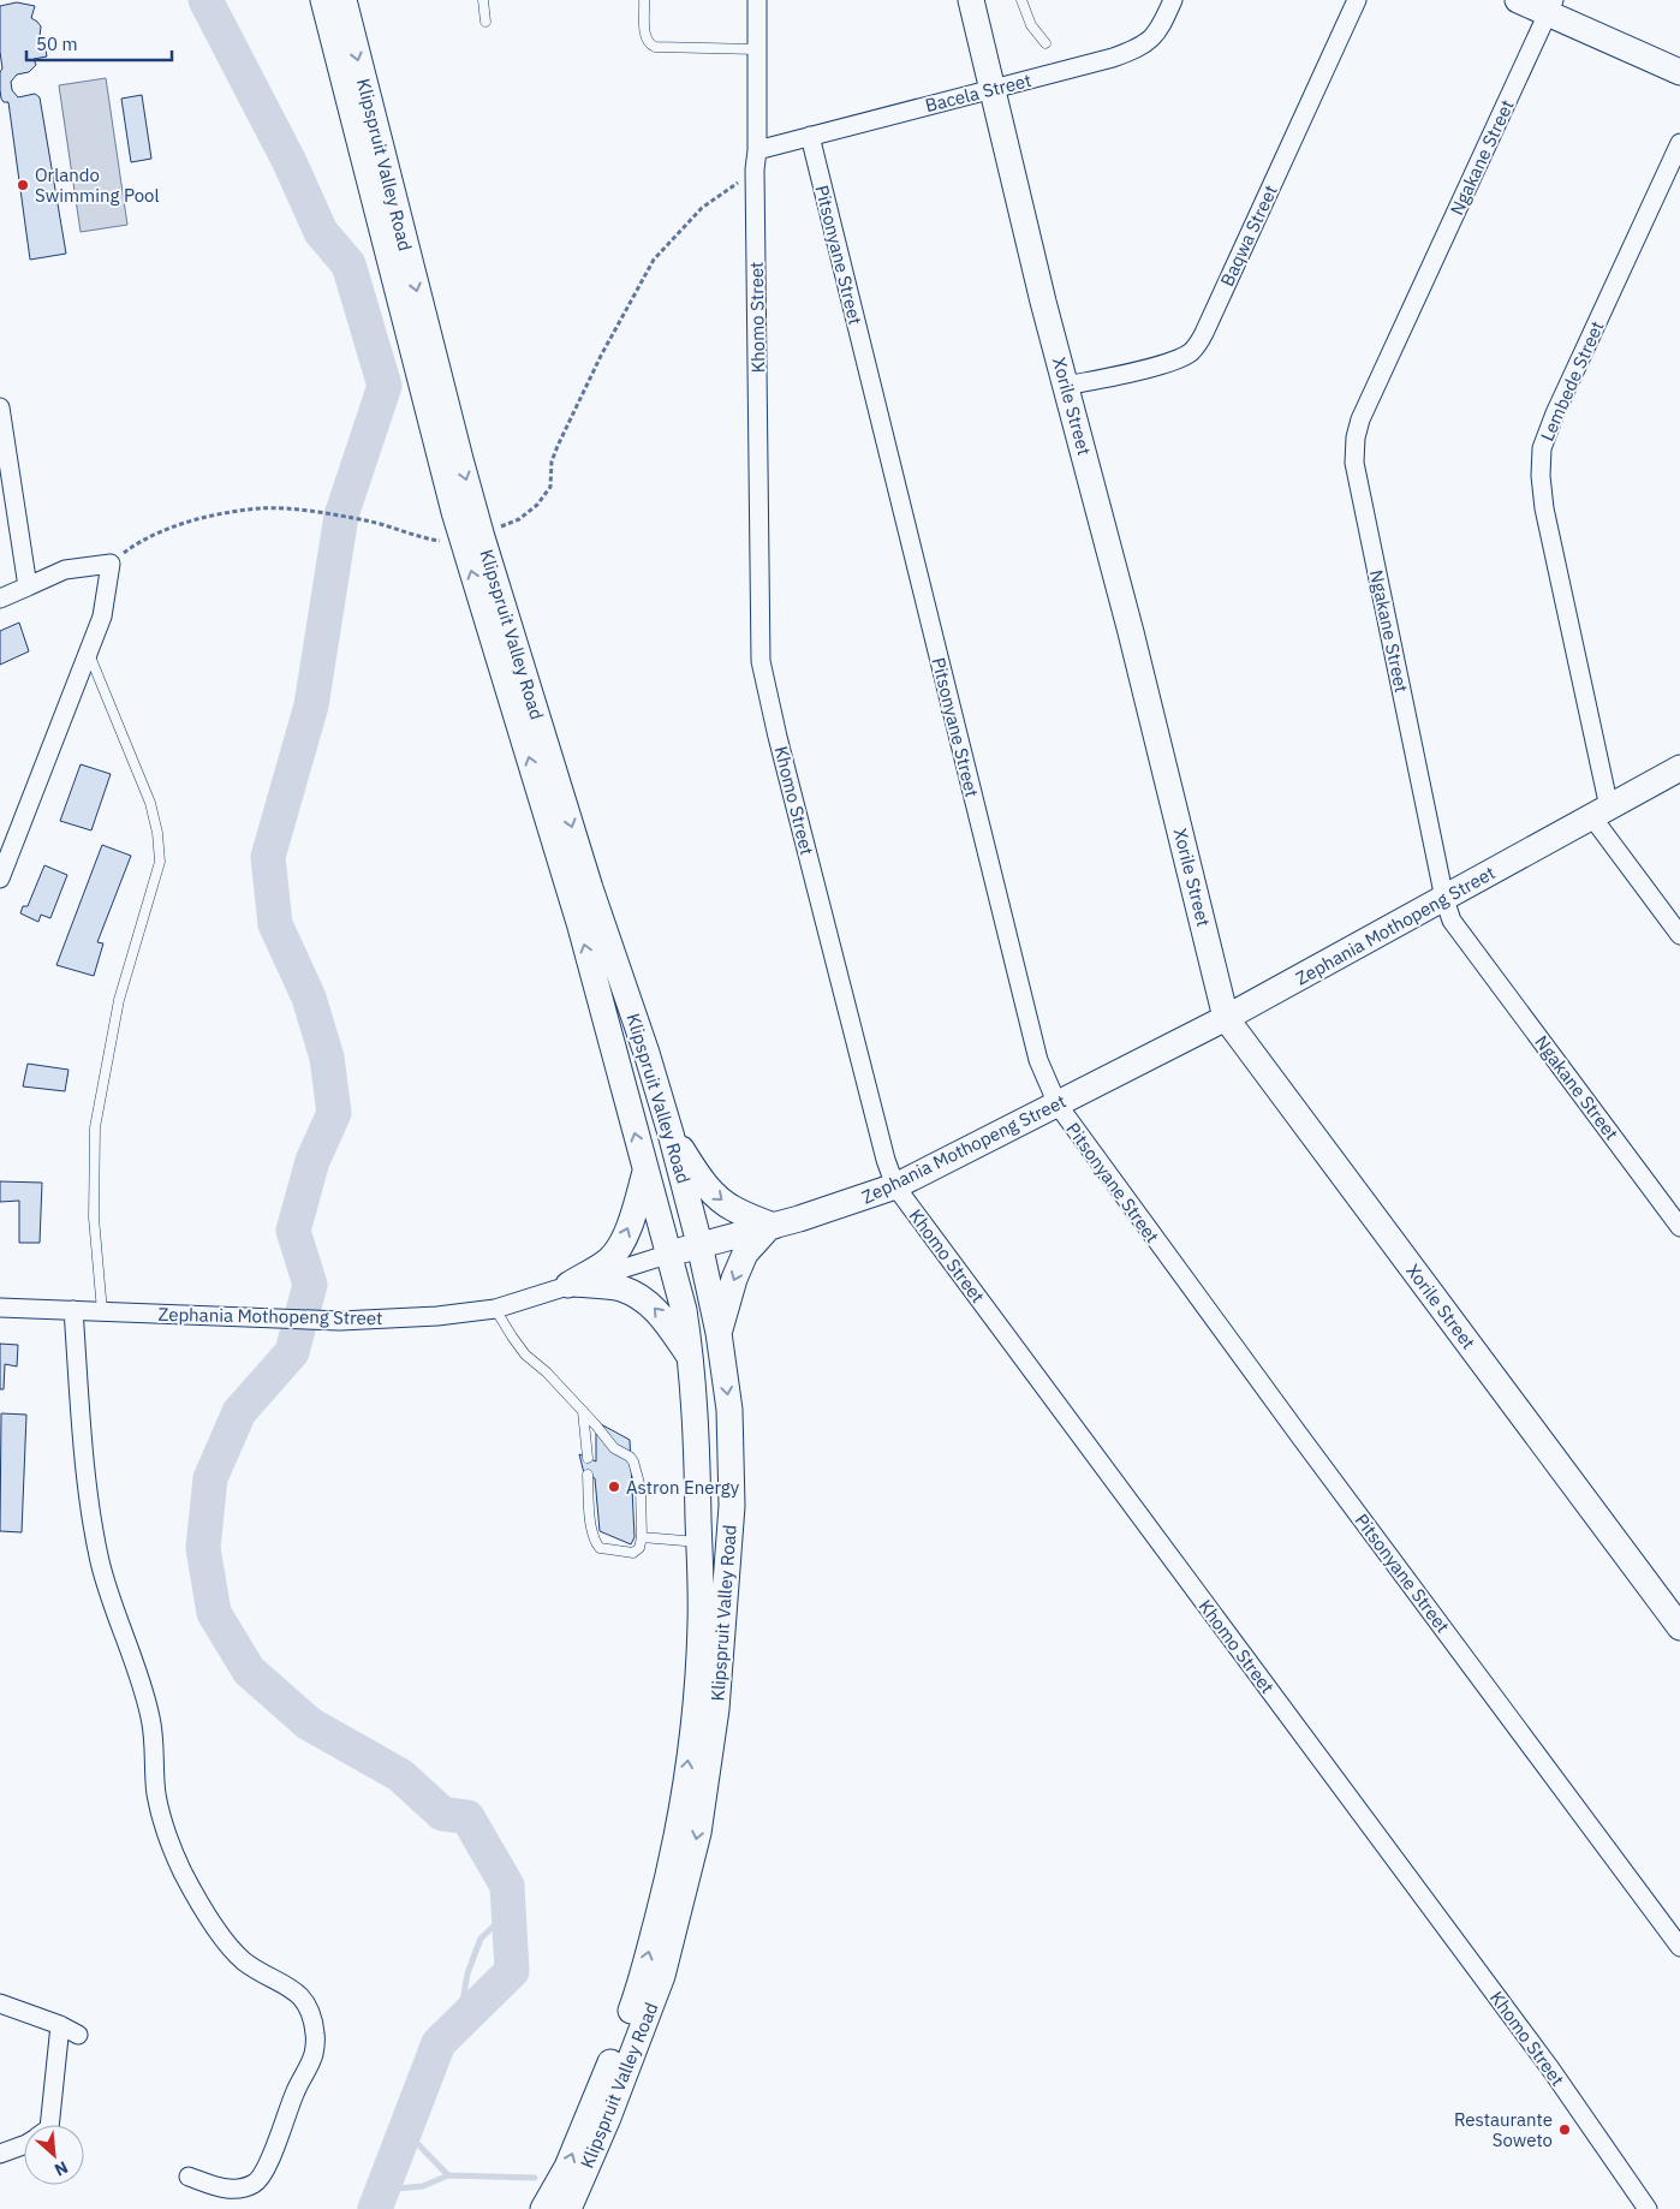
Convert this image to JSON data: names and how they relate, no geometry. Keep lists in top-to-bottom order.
{
  "streets": {
    "main road": ["Klipspruit Valley Road", "Xorile Street", "Zephania Mothopeng Street"],
    "street": [
      "Bacela Street",
      "Ngakane Street",
      "Baqwa Street",
      "Pitsonyane Street",
      "Khomo Street",
      "Lembede Street"
    ]
  },
  "crossings": [
    ["Bacela Street", "Pitsonyane Street"],
    ["Bacela Street", "Khomo Street"],
    ["Bacela Street", "Xorile Street"],
    ["Ngakane Street", "Zephania Mothopeng Street"],
    ["Klipspruit Valley Road", "Zephania Mothopeng Street"],
    ["Baqwa Street", "Xorile Street"],
    ["Pitsonyane Street", "Zephania Mothopeng Street"],
    ["Khomo Street", "Zephania Mothopeng Street"],
    ["Lembede Street", "Zephania Mothopeng Street"],
    ["Xorile Street", "Zephania Mothopeng Street"]
  ],
  "places": ["Orlando Swimming Pool", "Astron Energy", "Restaurante Soweto"],
  "scale_bar": "50 m",
  "north": "bottom right"
}
